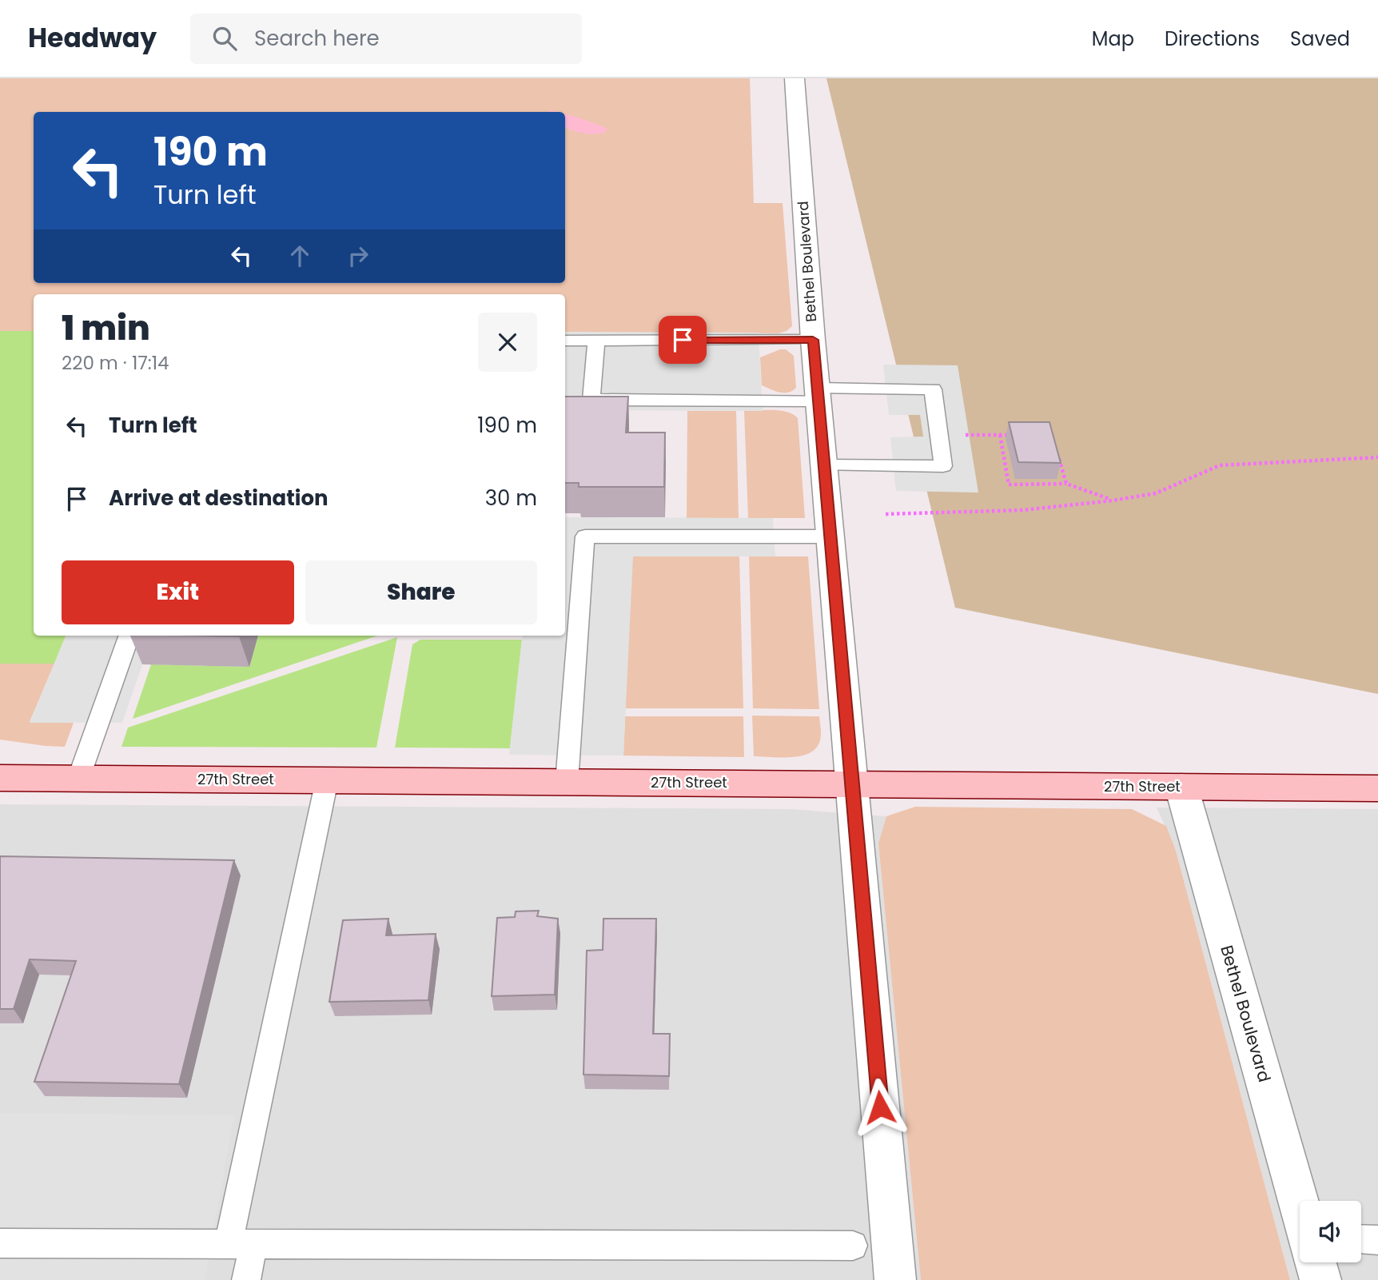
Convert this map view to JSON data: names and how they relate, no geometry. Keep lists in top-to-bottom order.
{
  "streets": {
    "street": ["Bethel Boulevard", "27th Street"]
  },
  "crossings": [
    ["Bethel Boulevard", "27th Street"]
  ],
  "page": {
    "header": "Headway",
    "search": "Search here",
    "nav": ["Map", "Directions", "Saved"],
    "turn": ["190 m", "Turn left"],
    "heading": ["1 min", "220 m · 17:14"],
    "list": [
      {
        "name": "Turn left",
        "value": "190 m"
      },
      {
        "name": "Arrive at destination",
        "value": "30 m"
      }
    ],
    "buttons": ["Exit", "Share"]
  }
}
